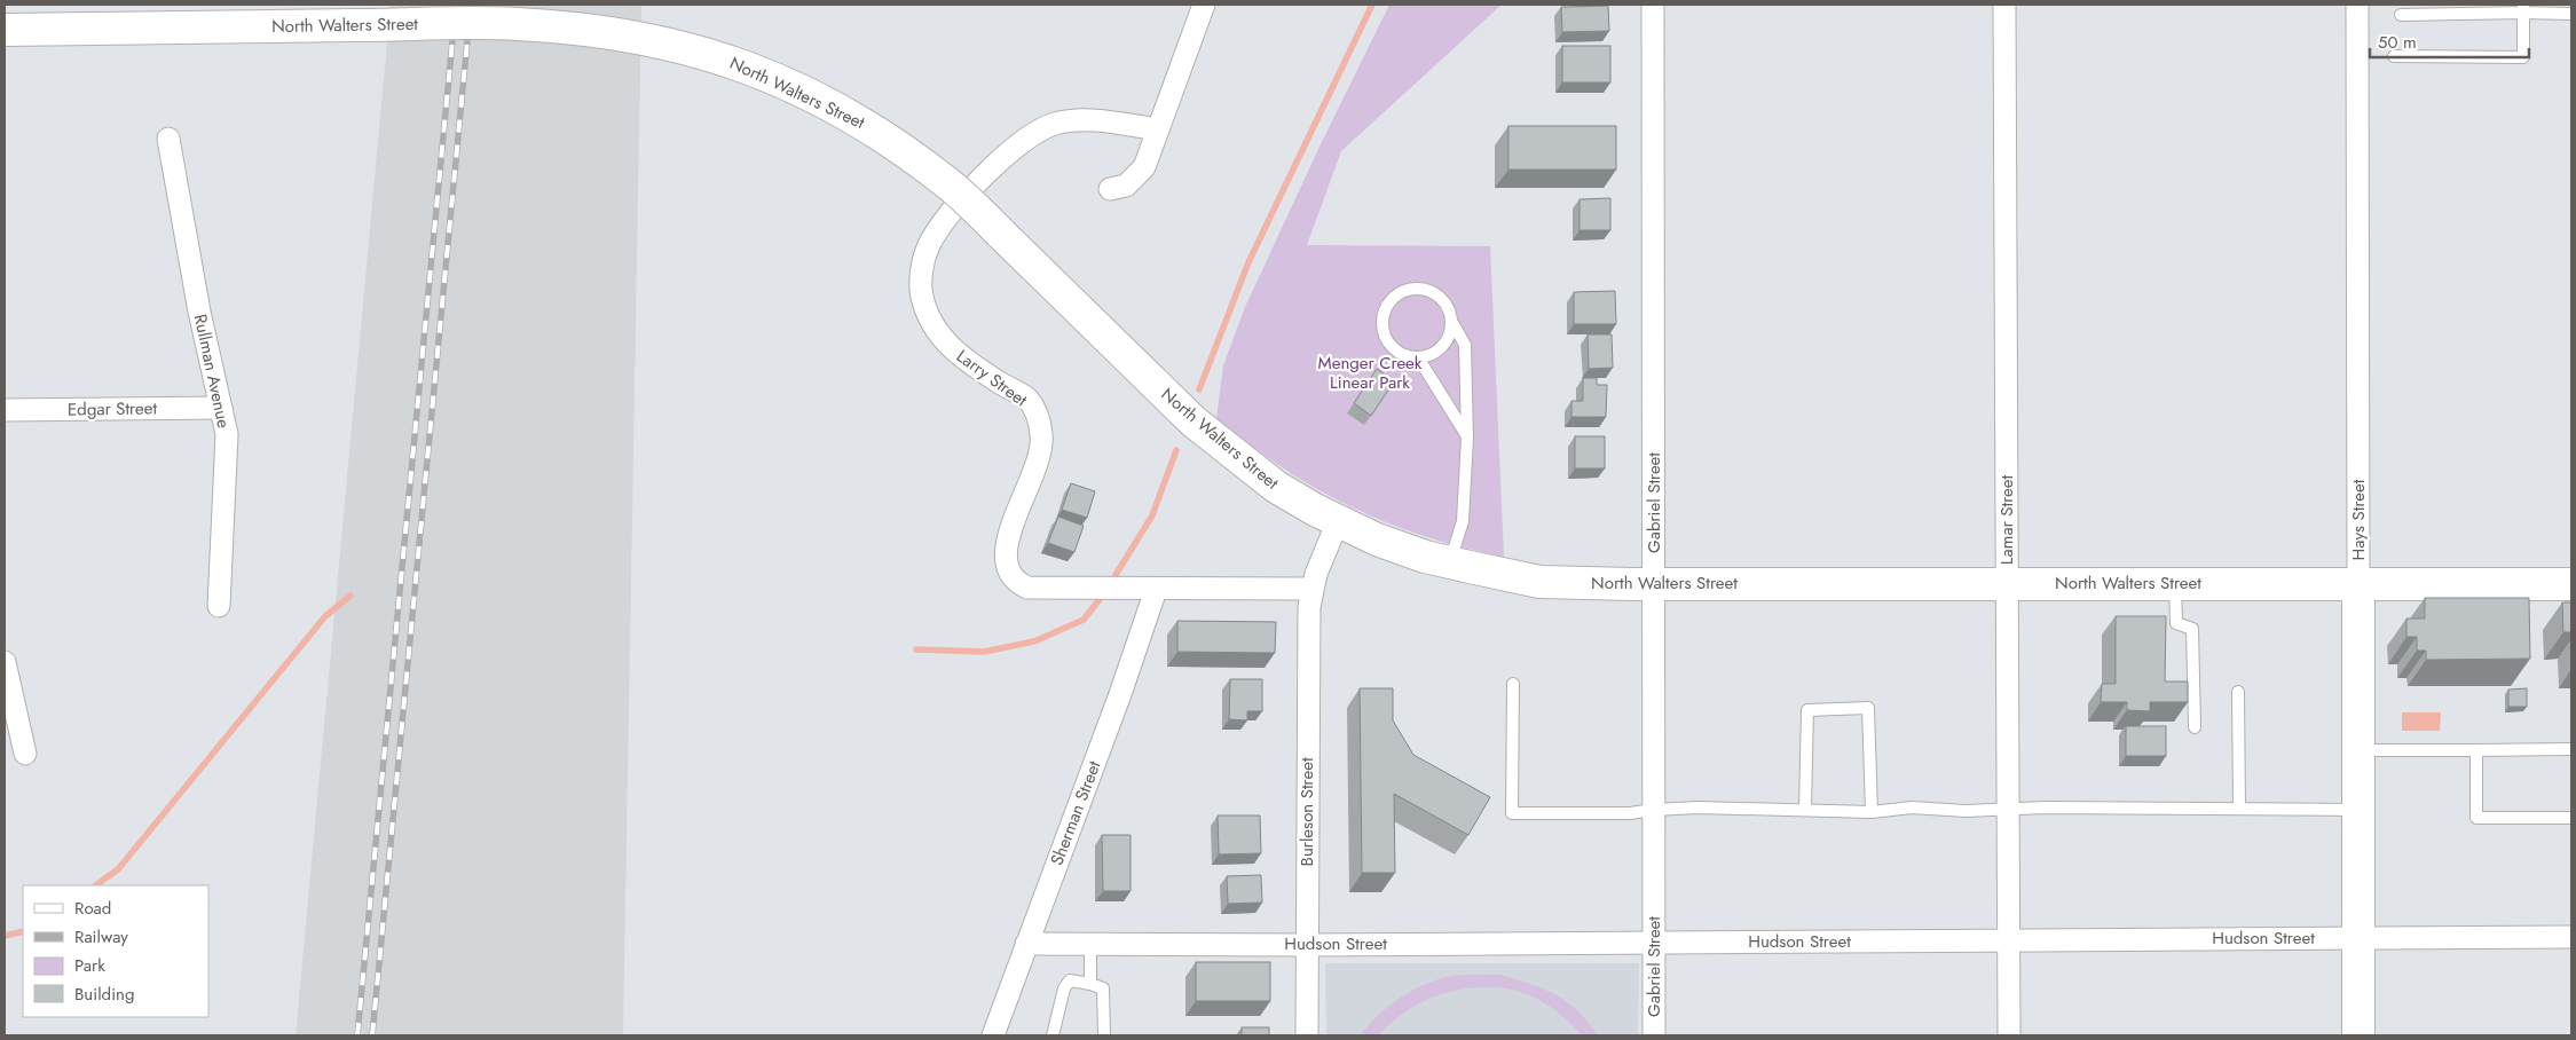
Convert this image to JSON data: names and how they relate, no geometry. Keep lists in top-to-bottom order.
{
  "streets": {
    "main road": ["North Walters Street", "Hays Street"],
    "street": [
      "Rullman Avenue",
      "Larry Street",
      "Edgar Street",
      "Gabriel Street",
      "Lamar Street",
      "Burleson Street",
      "Sherman Street",
      "Hudson Street"
    ]
  },
  "crossings": [
    ["North Walters Street", "Gabriel Street"],
    ["North Walters Street", "Lamar Street"],
    ["North Walters Street", "Hays Street"],
    ["North Walters Street", "Burleson Street"],
    ["Rullman Avenue", "Edgar Street"],
    ["Larry Street", "Sherman Street"],
    ["Gabriel Street", "Hudson Street"],
    ["Lamar Street", "Hudson Street"],
    ["Hays Street", "Hudson Street"],
    ["Burleson Street", "Hudson Street"],
    ["Sherman Street", "Hudson Street"]
  ],
  "parks": ["Menger Creek Linear Park"],
  "legend": [
    "Road",
    "Railway",
    "Park",
    "Building"
  ],
  "scale_bar": "50 m"
}
